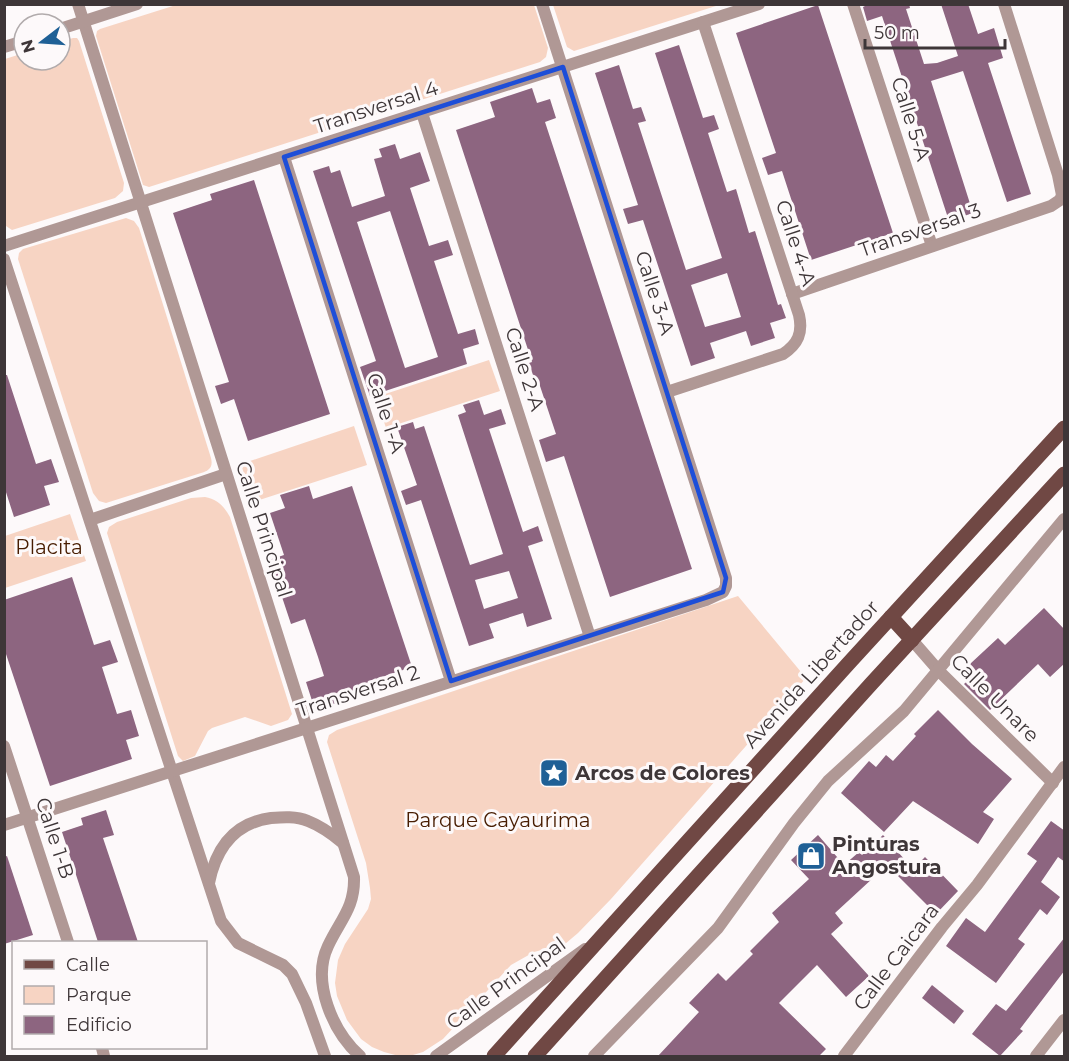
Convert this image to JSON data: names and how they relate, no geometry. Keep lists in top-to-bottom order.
{
  "streets": {
    "main road": ["Avenida Libertador"],
    "street": [
      "Transversal 4",
      "Calle 5-A",
      "Transversal 3",
      "Calle 4-A",
      "Calle 3-A",
      "Calle 2-A",
      "Calle 1-A",
      "Calle Principal",
      "Transversal 2",
      "Calle Unare",
      "Calle 1-B",
      "Calle Caicara"
    ]
  },
  "crossings": [
    ["Transversal 4", "Calle 4-A"],
    ["Transversal 4", "Calle 3-A"],
    ["Transversal 4", "Calle 2-A"],
    ["Transversal 4", "Calle 1-A"],
    ["Transversal 4", "Calle Principal"],
    ["Calle 5-A", "Transversal 3"],
    ["Transversal 3", "Calle 4-A"],
    ["Calle 4-A", "Calle 3-A"],
    ["Calle 3-A", "Transversal 2"],
    ["Calle 2-A", "Transversal 2"],
    ["Calle 1-A", "Transversal 2"],
    ["Calle Principal", "Avenida Libertador"],
    ["Calle Principal", "Transversal 2"],
    ["Transversal 2", "Calle 1-B"],
    ["Calle Unare", "Calle Caicara"]
  ],
  "parks": ["Placita", "Parque Cayaurima"],
  "places": {
    "place": ["Arcos de Colores"],
    "shop": ["Pinturas Angostura"]
  },
  "legend": ["Calle", "Parque", "Edificio"],
  "scale_bar": "50 m",
  "north": "left"
}
